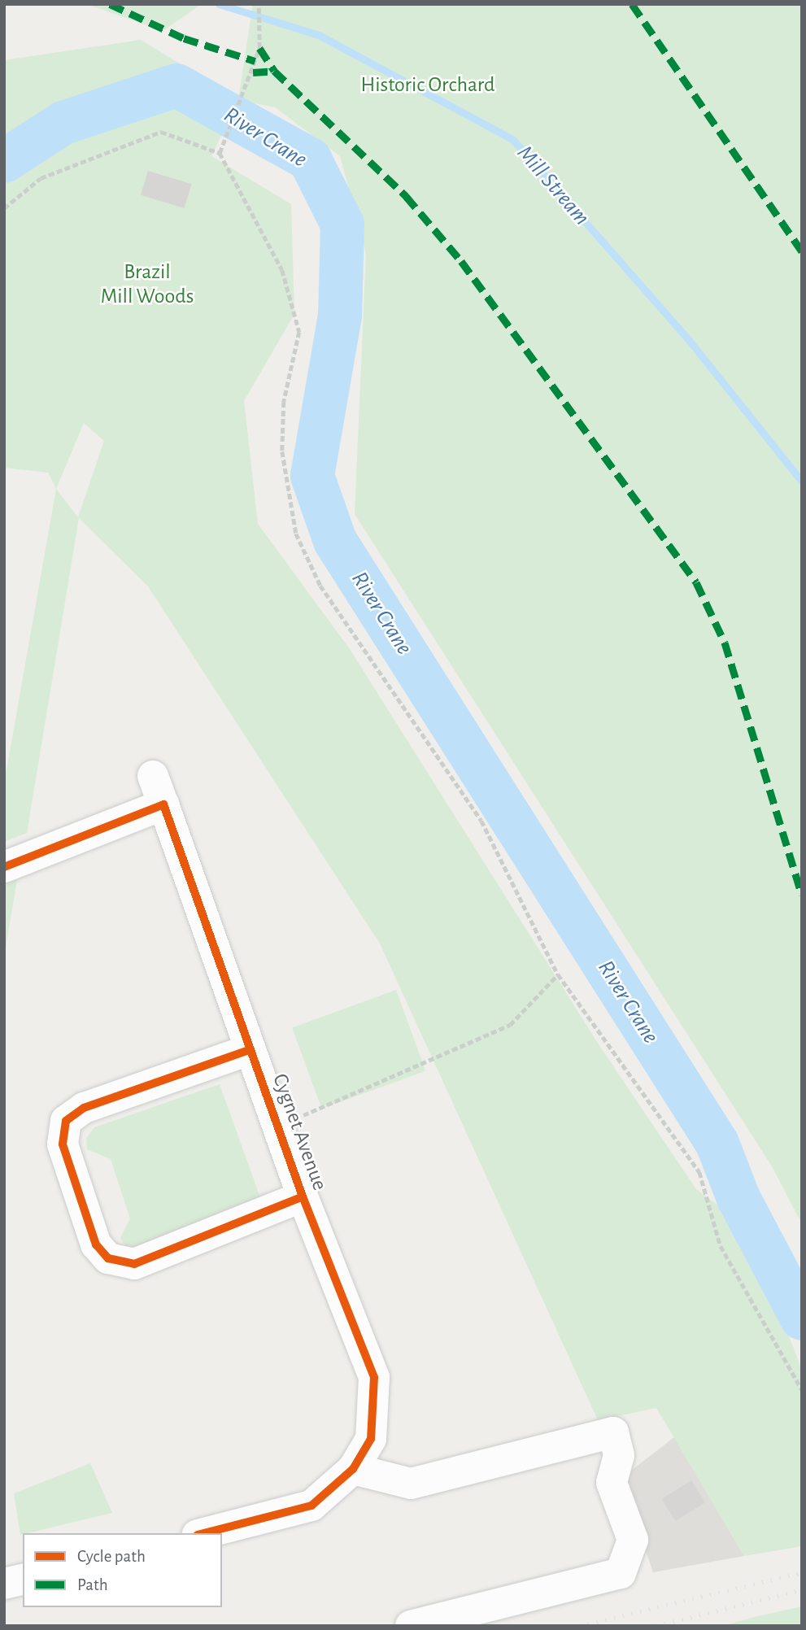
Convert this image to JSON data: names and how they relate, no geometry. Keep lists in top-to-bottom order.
{
  "streets": {
    "street": ["Cygnet Avenue"]
  },
  "water": ["River Crane", "Mill Stream"],
  "parks": ["Historic Orchard", "Brazil Mill Woods"],
  "legend": ["Cycle path", "Path"]
}
